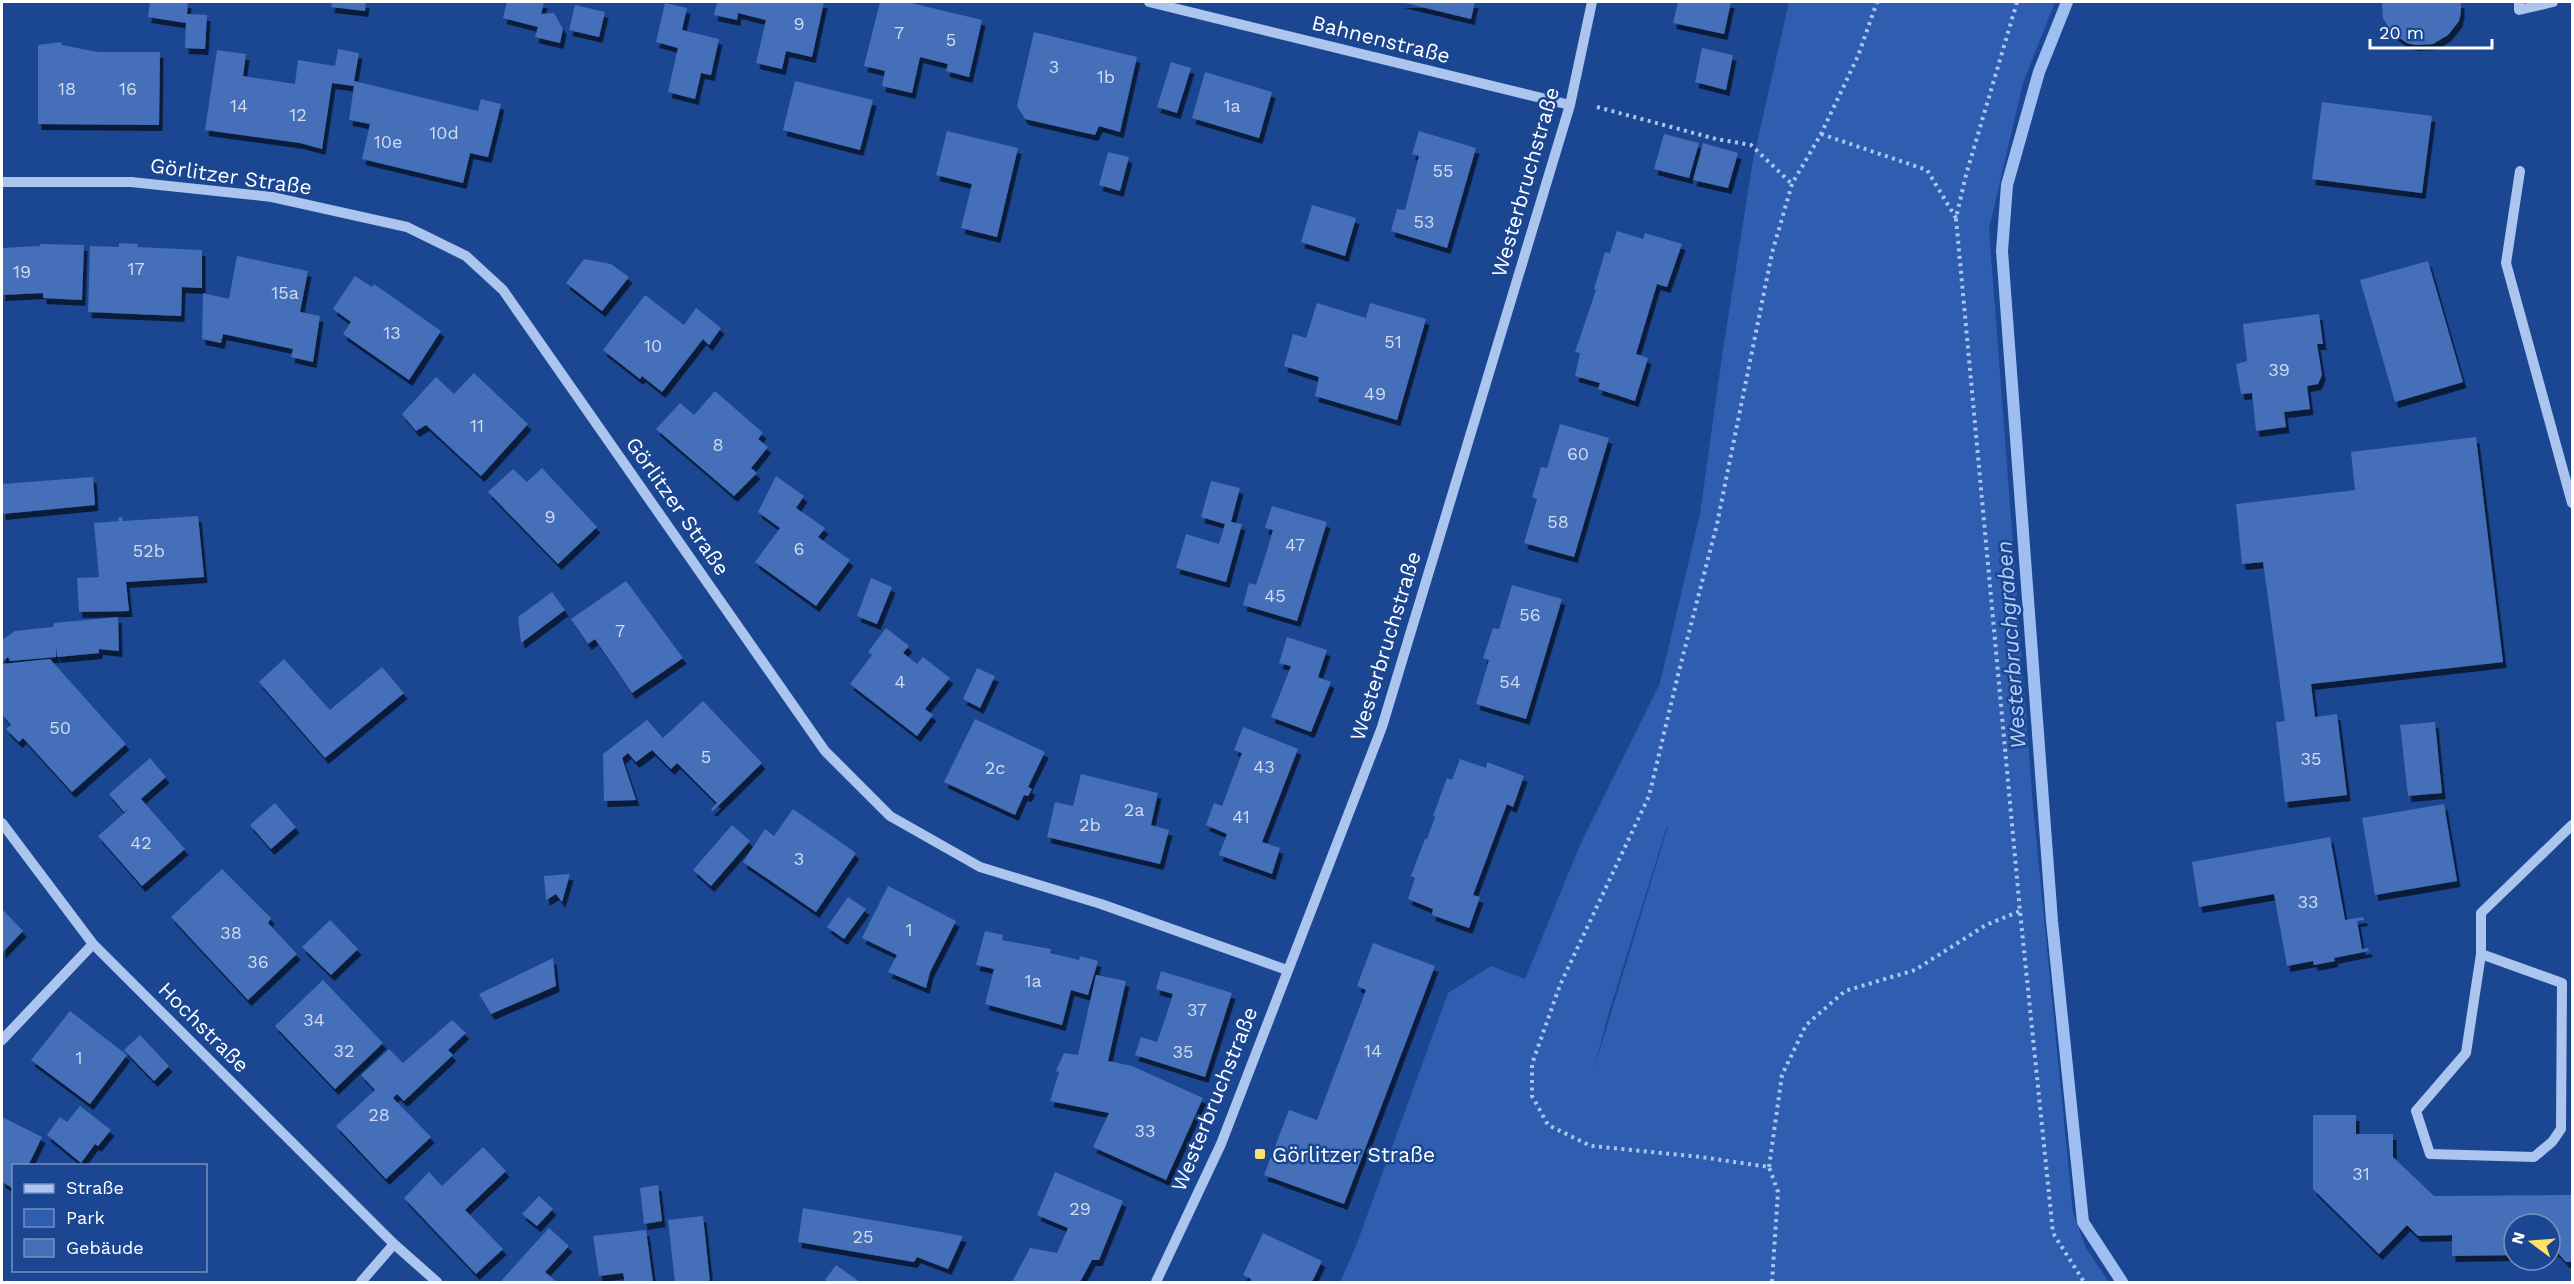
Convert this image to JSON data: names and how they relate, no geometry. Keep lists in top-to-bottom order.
{
  "streets": {
    "street": [
      "Bahnenstraße",
      "Görlitzer Straße",
      "Westerbruchstraße",
      "Hochstraße"
    ]
  },
  "crossings": [
    ["Bahnenstraße", "Westerbruchstraße"],
    ["Görlitzer Straße", "Westerbruchstraße"]
  ],
  "water": ["Westerbruchgraben"],
  "places": {
    "transit": ["Görlitzer Straße"]
  },
  "house_numbers": [
    "9",
    "7",
    "5",
    "3",
    "1b",
    "18",
    "16",
    "14",
    "1a",
    "12",
    "10d",
    "10e",
    "55",
    "53",
    "17",
    "19",
    "15a",
    "13",
    "51",
    "10",
    "39",
    "49",
    "11",
    "8",
    "60",
    "9",
    "58",
    "47",
    "6",
    "52b",
    "45",
    "56",
    "7",
    "4",
    "54",
    "50",
    "5",
    "35",
    "43",
    "2c",
    "2a",
    "41",
    "2b",
    "42",
    "3",
    "33",
    "1",
    "38",
    "36",
    "1a",
    "37",
    "34",
    "32",
    "14",
    "35",
    "1",
    "28",
    "33",
    "31",
    "29",
    "25"
  ],
  "legend": ["Straße", "Park", "Gebäude"],
  "scale_bar": "20 m",
  "north": "left"
}
